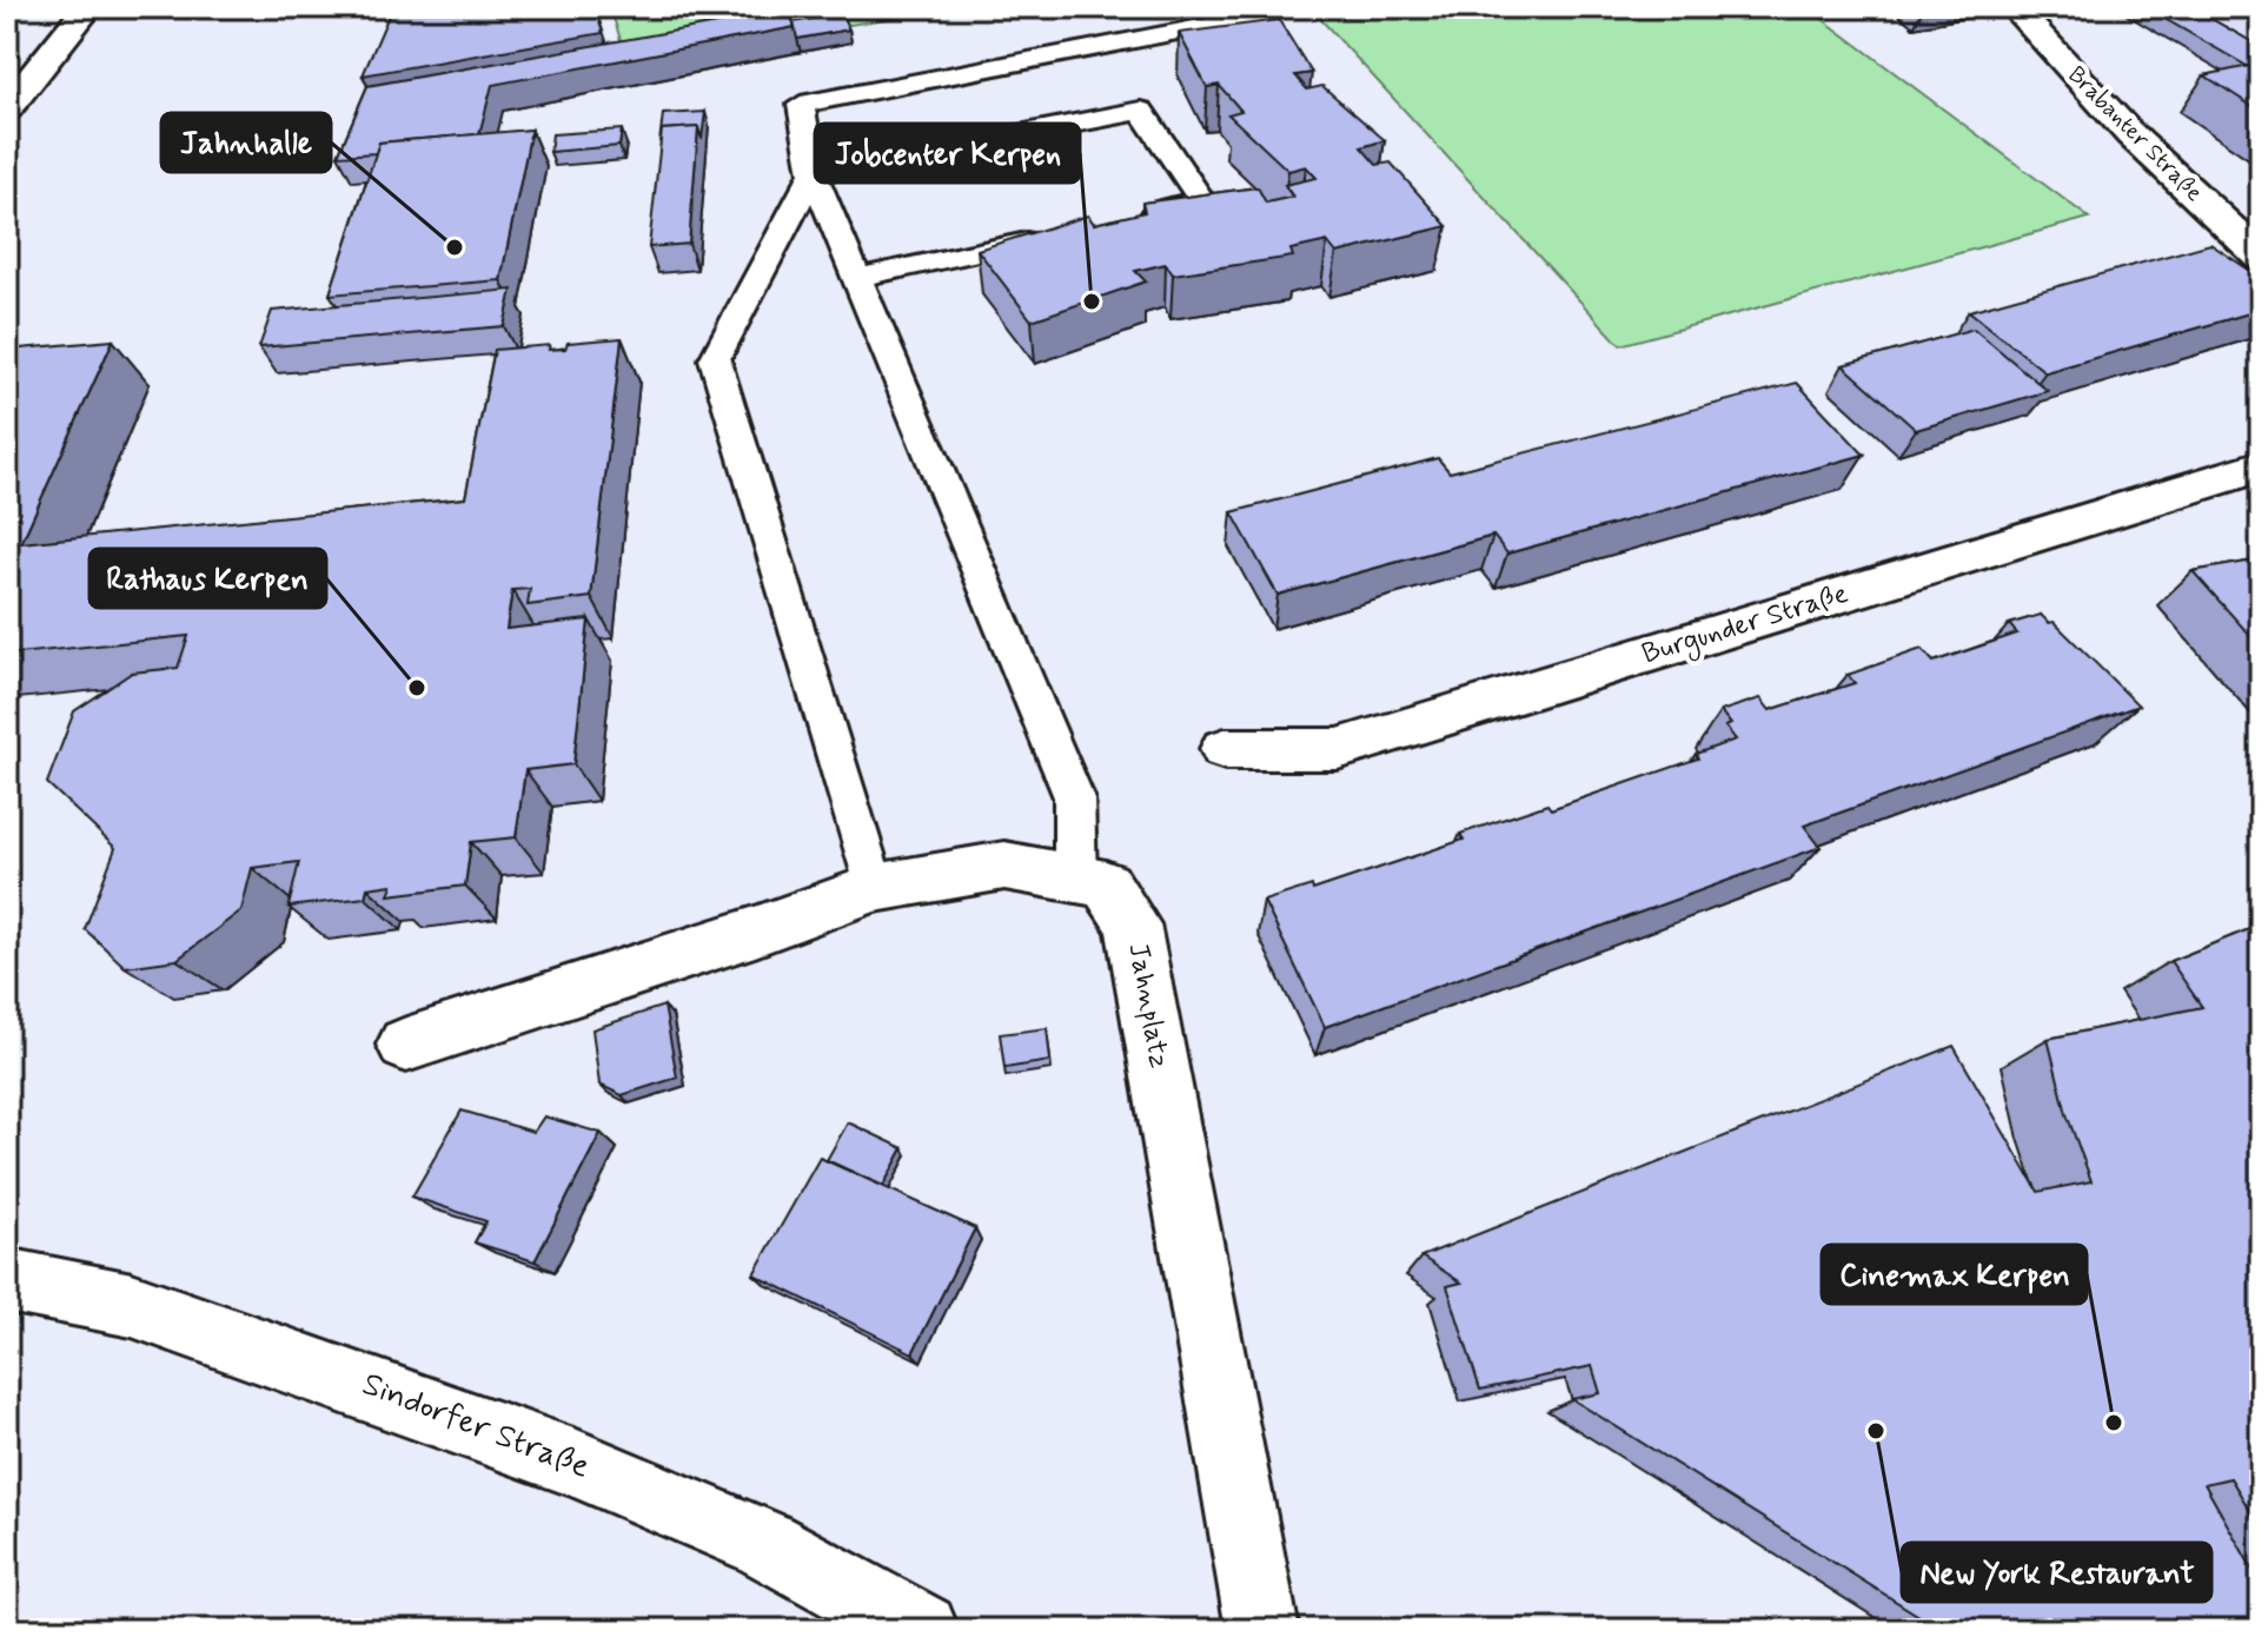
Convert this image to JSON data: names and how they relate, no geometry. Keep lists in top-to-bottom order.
{
  "streets": {
    "street": [
      "Brabanter Straße",
      "Burgunder Straße",
      "Jahnplatz",
      "Sindorfer Straße"
    ]
  },
  "places": [
    "Jahnhalle",
    "Jobcenter Kerpen",
    "Rathaus Kerpen",
    "Cinemax Kerpen",
    "New York Restaurant"
  ]
}
